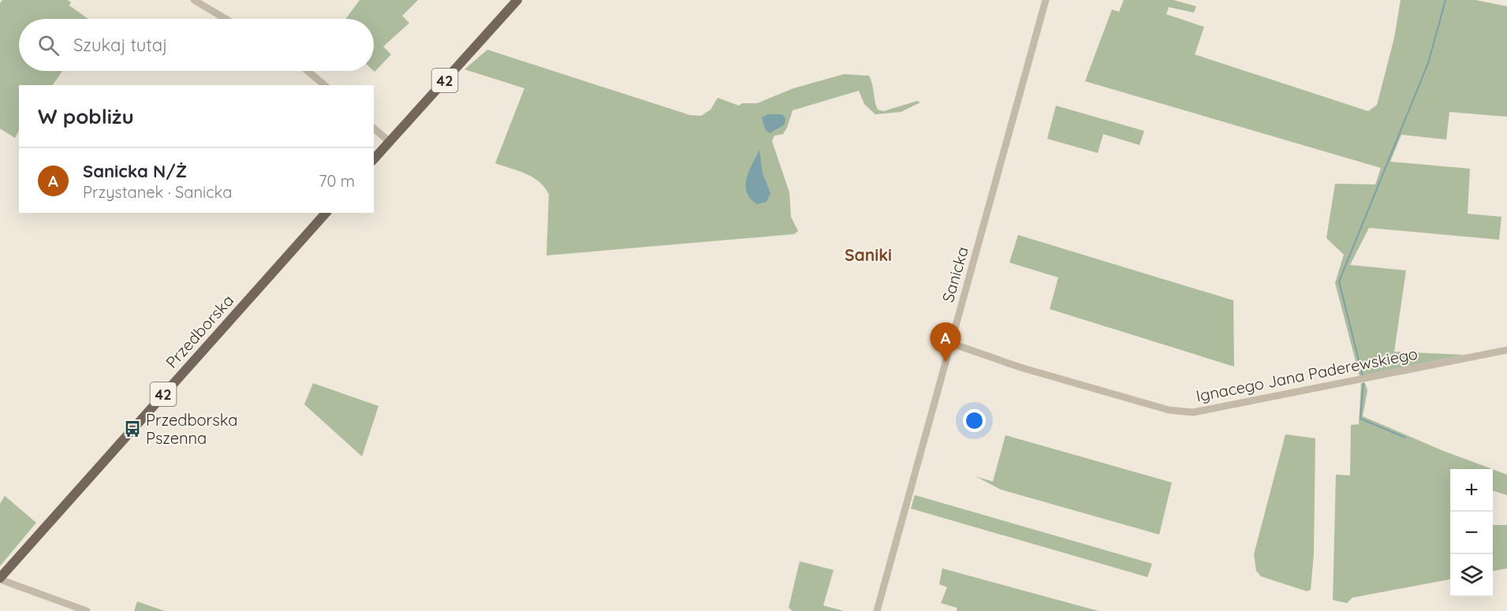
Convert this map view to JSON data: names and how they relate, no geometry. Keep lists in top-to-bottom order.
{
  "streets": {
    "main road": ["42", "Przedborska"],
    "street": ["Sanicka", "Ignacego Jana Paderewskiego"]
  },
  "crossings": [
    ["Sanicka", "Ignacego Jana Paderewskiego"]
  ],
  "districts": ["Saniki"],
  "places": {
    "bus stop": ["Przedborska Pszenna"]
  },
  "page": {
    "search": "Szukaj tutaj",
    "heading": "W pobliżu",
    "list": [
      {
        "mark": "A",
        "name": "Sanicka N/Ż",
        "note": "Przystanek · Sanicka",
        "value": "70 m"
      }
    ],
    "pins": "A",
    "map_buttons": ["+", "−"]
  }
}
